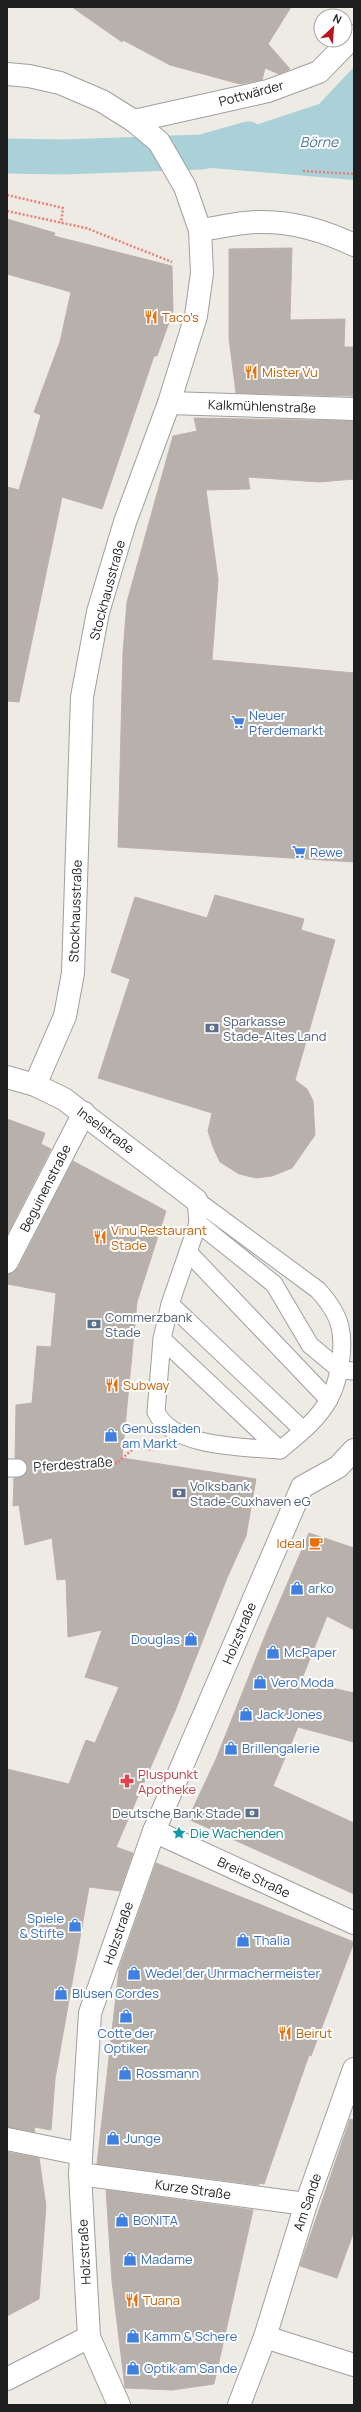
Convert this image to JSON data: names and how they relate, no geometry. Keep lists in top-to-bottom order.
{
  "streets": {
    "street": [
      "Pottwärder",
      "Kalkmühlenstraße",
      "Stockhausstraße",
      "Inselstraße",
      "Beguinenstraße",
      "Holzstraße",
      "Breite Straße",
      "Kurze Straße",
      "Am Sande"
    ],
    "path": ["Pferdestraße"]
  },
  "crossings": [
    ["Pottwärder", "Stockhausstraße"],
    ["Kalkmühlenstraße", "Stockhausstraße"],
    ["Stockhausstraße", "Inselstraße"],
    ["Inselstraße", "Beguinenstraße"],
    ["Holzstraße", "Breite Straße"],
    ["Holzstraße", "Kurze Straße"],
    ["Kurze Straße", "Am Sande"]
  ],
  "water": ["Börne"],
  "places": {
    "restaurant": [
      "Taco's",
      "Mister Vu",
      "Vinu Restaurant Stade",
      "Subway",
      "Beirut",
      "Tuana"
    ],
    "supermarket": ["Neuer Pferdemarkt", "Rewe"],
    "bank": [
      "Sparkasse Stade-Altes Land",
      "Commerzbank Stade",
      "Volksbank Stade-Cuxhaven eG",
      "Deutsche Bank Stade"
    ],
    "shop": [
      "Genussladen am Markt",
      "arko",
      "Douglas",
      "McPaper",
      "Vero Moda",
      "Jack Jones",
      "Brillengalerie",
      "Spiele & Stifte",
      "Thalia",
      "Wedel der Uhrmachermeister",
      "Blusen Cordes",
      "Cotte der Optiker",
      "Rossmann",
      "Junge",
      "BONITA",
      "Madame",
      "Kamm & Schere",
      "Optik am Sande"
    ],
    "cafe": ["Ideal"],
    "pharmacy": ["Pluspunkt Apotheke"],
    "place": ["Die Wachenden"]
  },
  "north": "top right"
}
